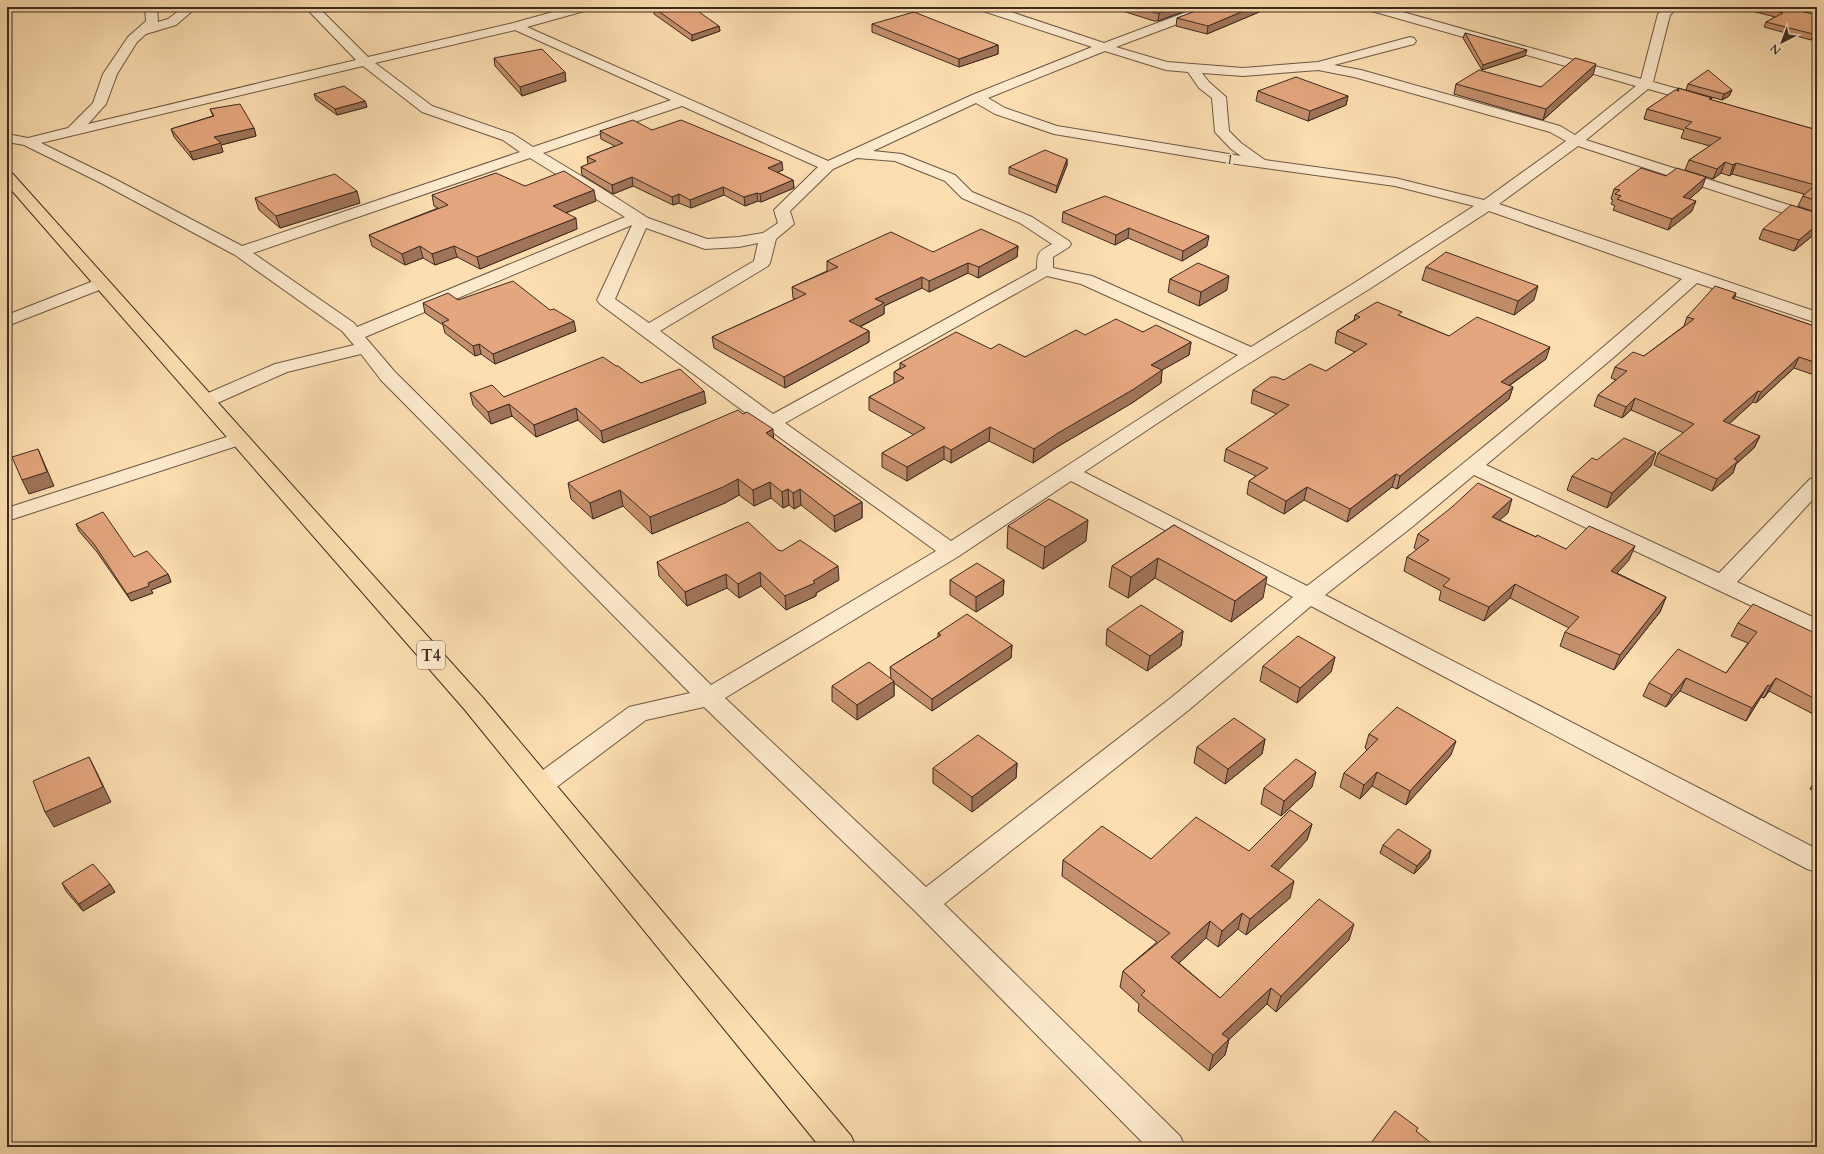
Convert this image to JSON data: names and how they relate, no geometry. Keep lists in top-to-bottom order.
{
  "streets": {
    "highway": ["T4"],
    "street": ["1"]
  },
  "north": "bottom left"
}
